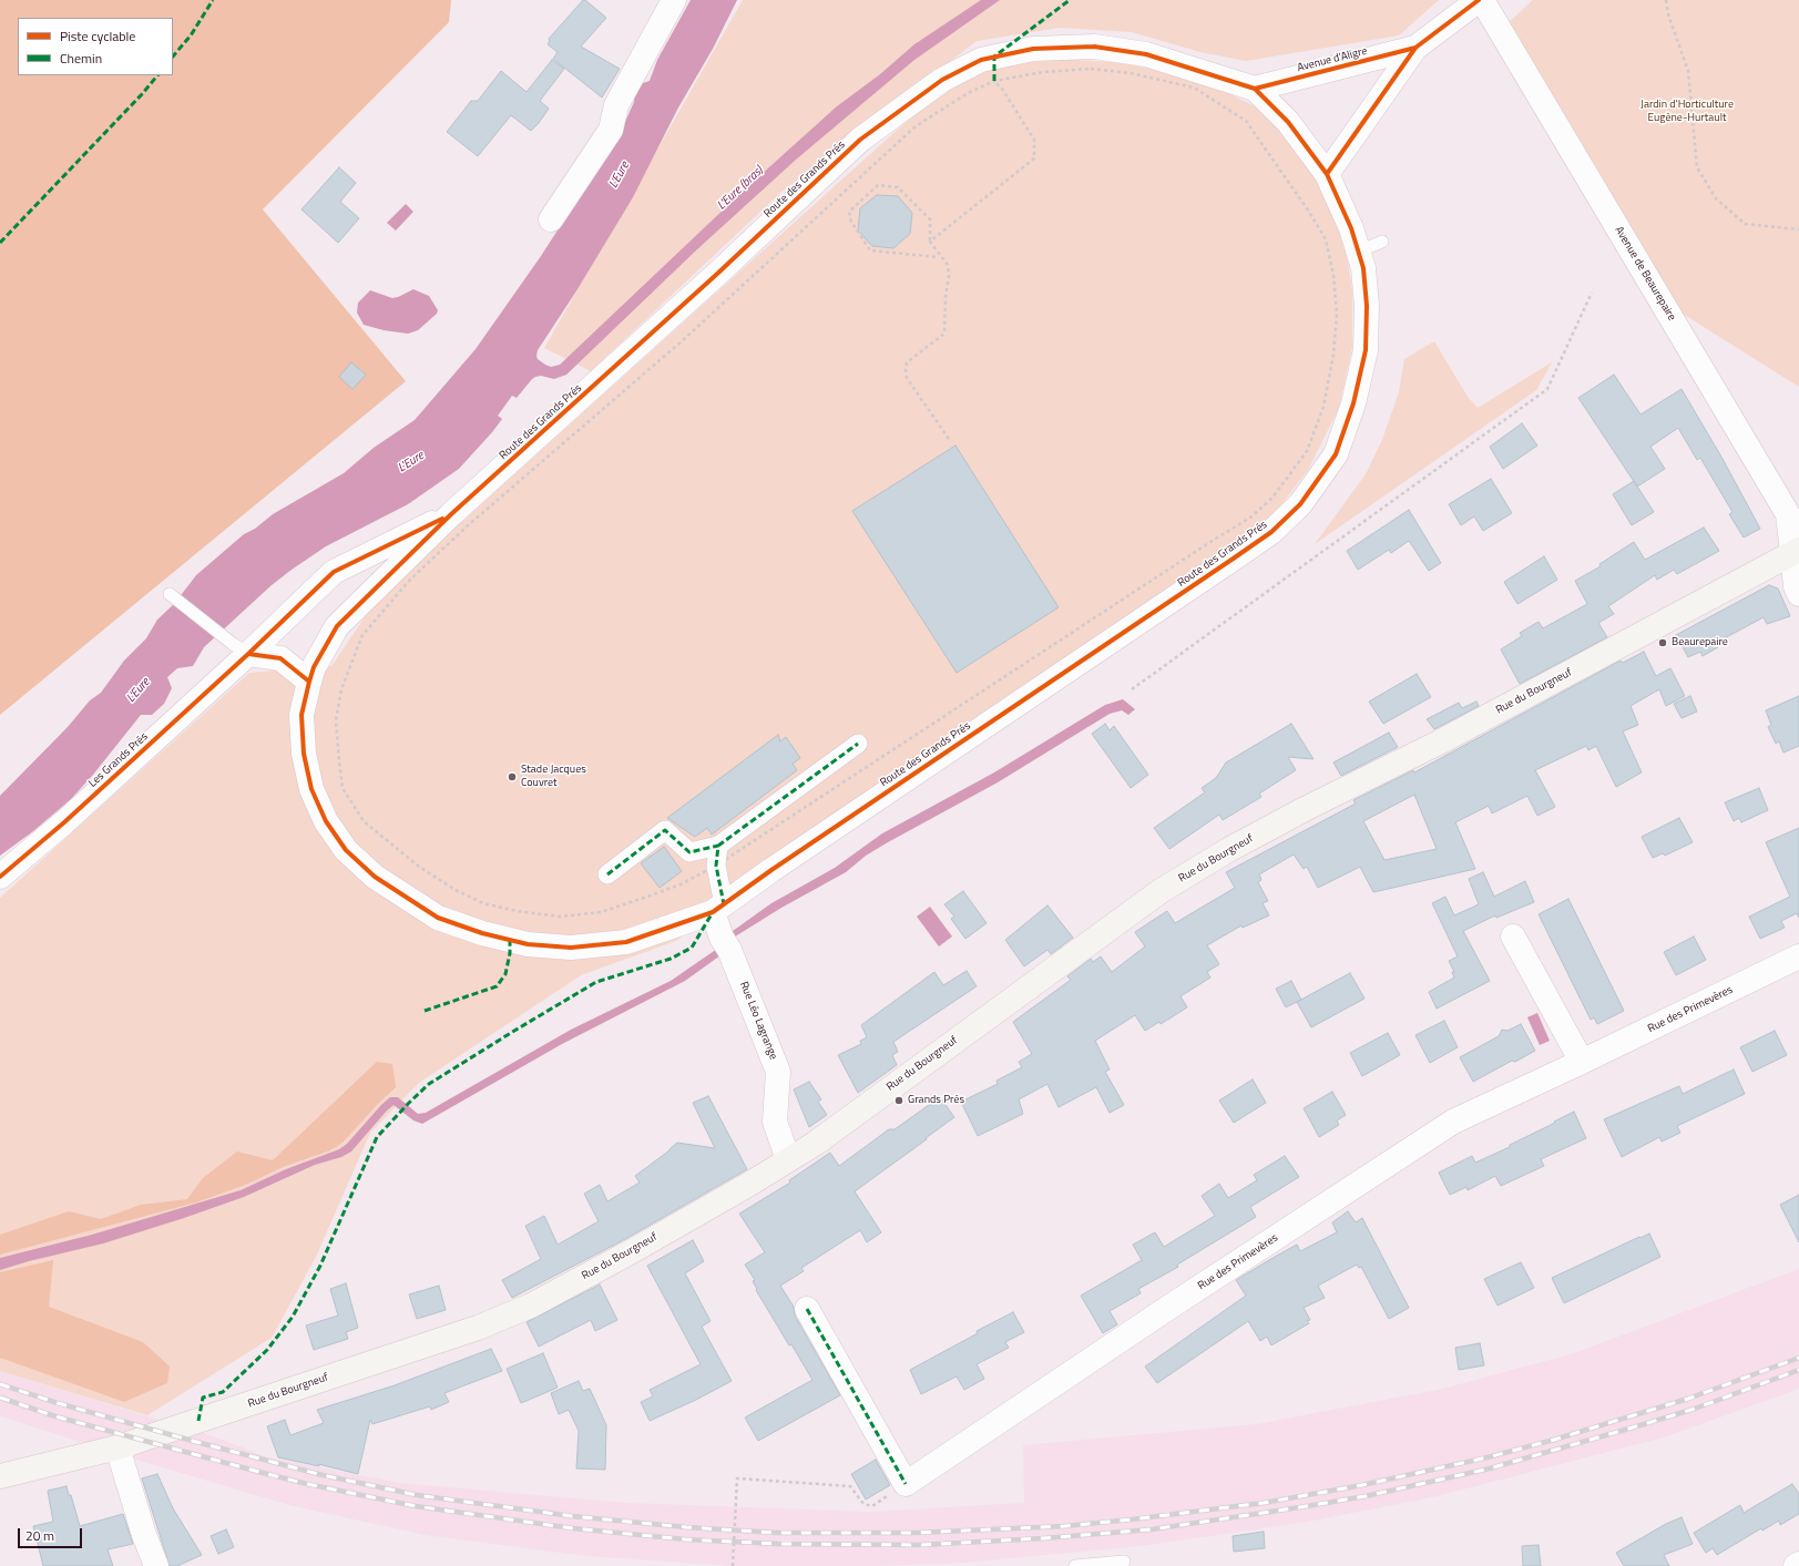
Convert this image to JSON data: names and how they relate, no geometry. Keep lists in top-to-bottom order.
{
  "streets": {
    "main road": ["Rue du Bourgneuf"],
    "street": [
      "Avenue d'Aligre",
      "Route des Grands Prés",
      "Avenue de Beaurepaire",
      "Les Grands Prés",
      "Rue des Primevères",
      "Rue Léo Lagrange"
    ]
  },
  "crossings": [
    ["Avenue d'Aligre", "Route des Grands Prés"],
    ["Avenue d'Aligre", "Avenue de Beaurepaire"],
    ["Route des Grands Prés", "Les Grands Prés"],
    ["Route des Grands Prés", "Rue Léo Lagrange"],
    ["Avenue de Beaurepaire", "Rue du Bourgneuf"],
    ["Rue du Bourgneuf", "Rue Léo Lagrange"]
  ],
  "water": ["L'Eure", "L'Eure (bras)"],
  "parks": ["Jardin d'Horticulture Eugène-Hurtault"],
  "places": ["Beaurepaire", "Stade Jacques Couvret", "Grands Prés"],
  "legend": ["Piste cyclable", "Chemin"],
  "scale_bar": "20 m"
}
